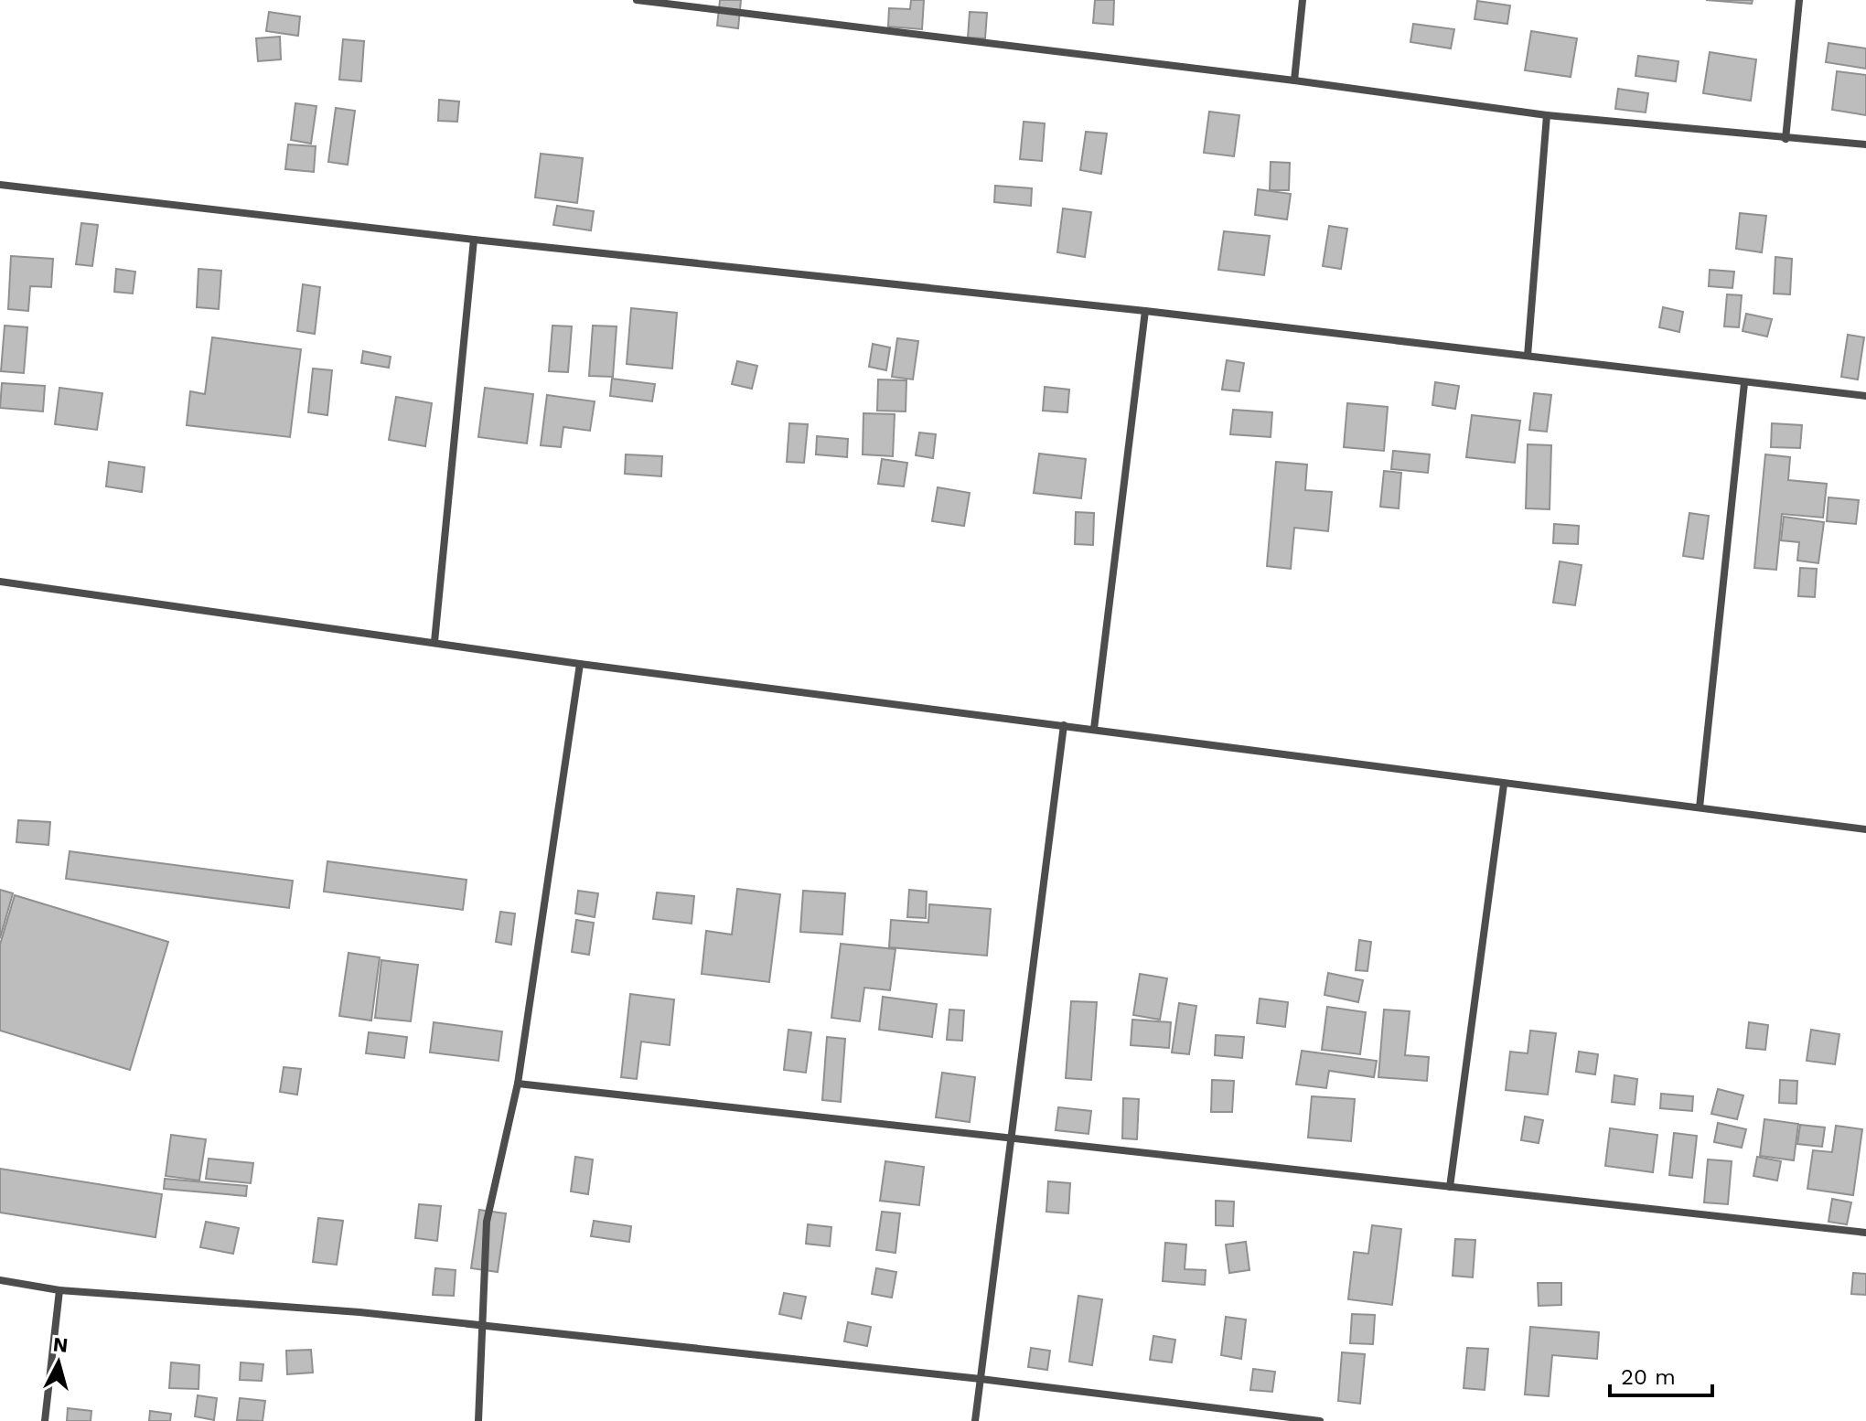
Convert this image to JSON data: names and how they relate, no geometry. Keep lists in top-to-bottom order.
{
  "scale_bar": "20 m",
  "north": "top"
}
